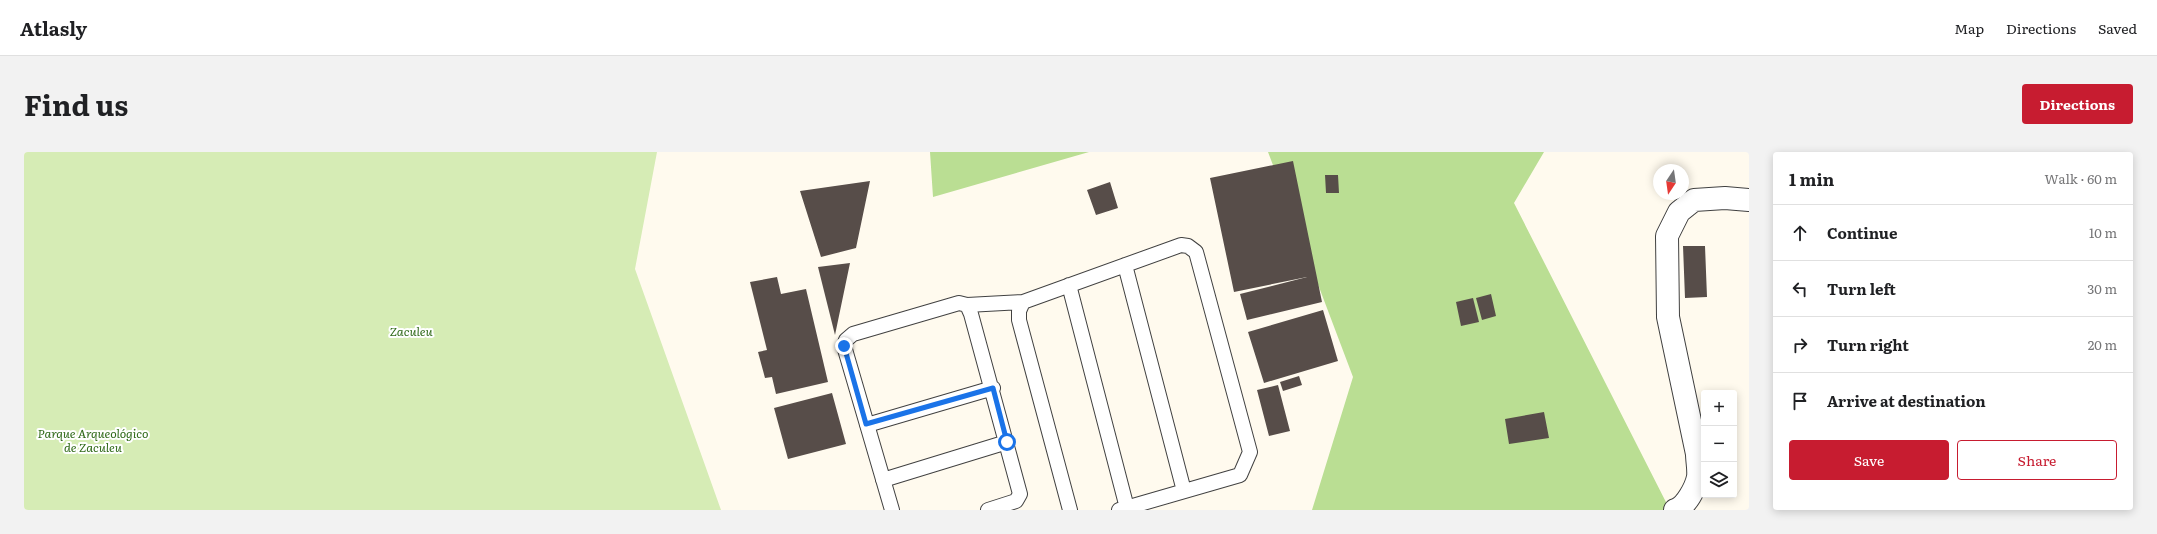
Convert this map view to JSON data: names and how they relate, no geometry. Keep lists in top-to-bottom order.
{
  "parks": ["Zaculeu", "Parque Arqueológico de Zaculeu"],
  "north": "bottom",
  "page": {
    "header": "Atlasly",
    "nav": ["Map", "Directions", "Saved"],
    "title": "Find us",
    "buttons": [
      "Directions",
      ["Save", "Share"]
    ],
    "heading": ["1 min", "Walk · 60 m"],
    "list": [
      ["Continue", "10 m"],
      ["Turn left", "30 m"],
      ["Turn right", "20 m"],
      "Arrive at destination"
    ],
    "map_buttons": ["+", "−"]
  }
}
